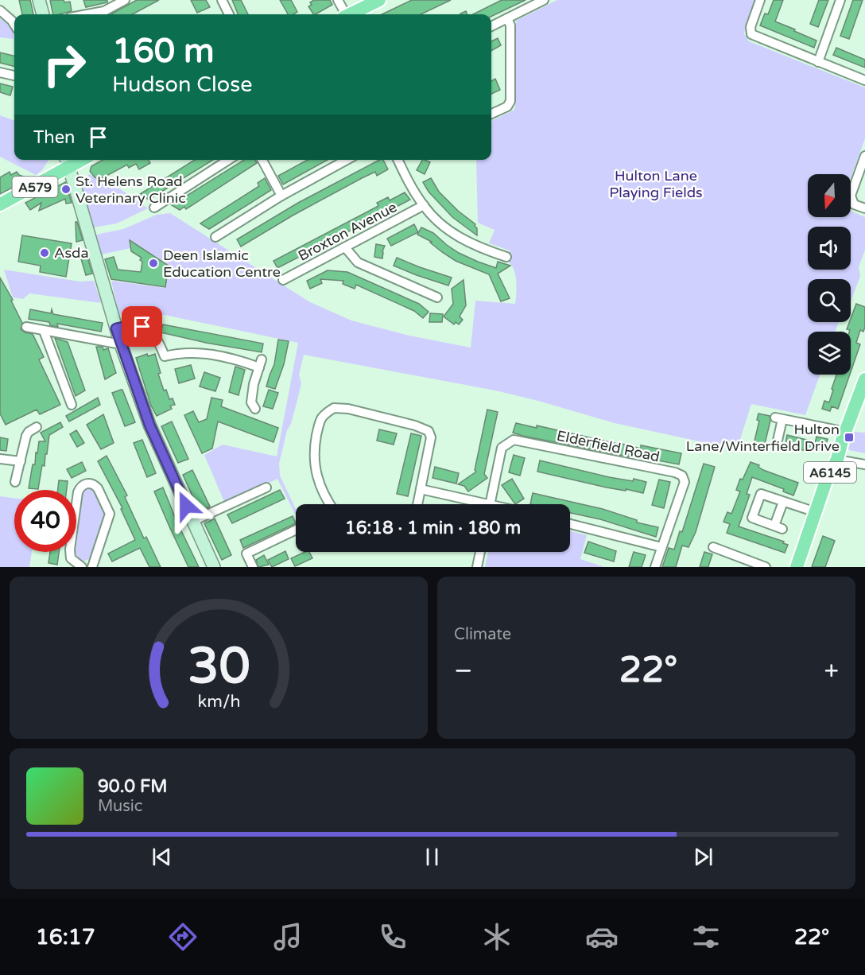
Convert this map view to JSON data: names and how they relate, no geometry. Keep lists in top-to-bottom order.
{
  "streets": {
    "main road": ["A579", "A6145"],
    "street": ["Broxton Avenue", "Elderfield Road"]
  },
  "parks": ["Hulton Lane Playing Fields"],
  "places": {
    "other": ["St. Helens Road Veterinary Clinic", "Asda", "Deen Islamic Education Centre"],
    "transit": ["Hulton Lane/Winterfield Drive"]
  },
  "north": "bottom",
  "page": {
    "turn": ["160 m", "Hudson Close"],
    "then": "Then",
    "limit": "40",
    "trip": "16:18 · 1 min · 180 m",
    "tile": "Climate",
    "heat": ["−", "22°", "+"],
    "song": ["90.0 FM", "Music"],
    "tabs": ["16:17", "22°"],
    "gauge": ["30", "km/h"]
  }
}
